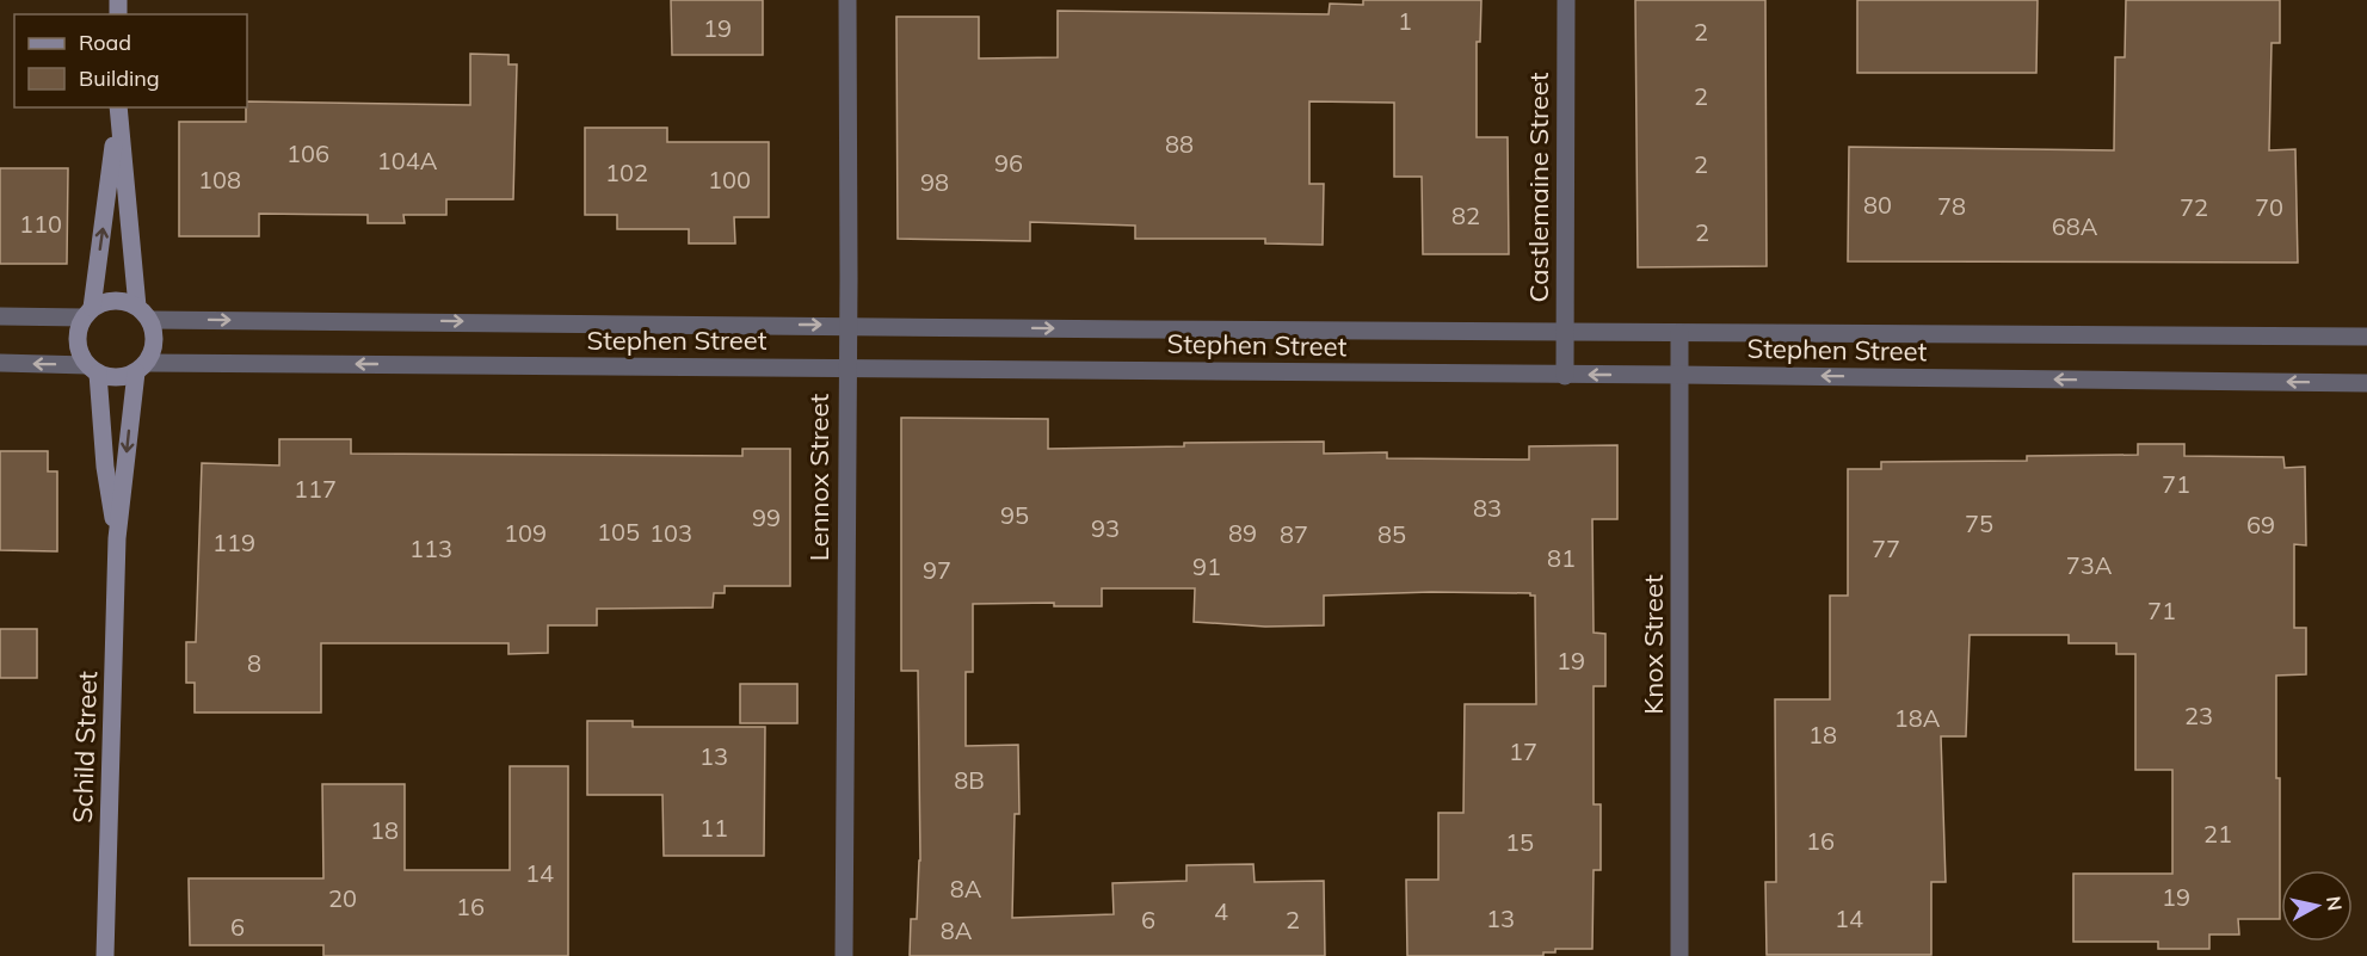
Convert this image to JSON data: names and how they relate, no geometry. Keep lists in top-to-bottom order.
{
  "streets": {
    "street": [
      "Castlemaine Street",
      "Stephen Street",
      "Lennox Street",
      "Knox Street",
      "Schild Street"
    ]
  },
  "crossings": [
    ["Castlemaine Street", "Stephen Street"],
    ["Stephen Street", "Lennox Street"],
    ["Stephen Street", "Knox Street"],
    ["Stephen Street", "Schild Street"]
  ],
  "house_numbers": [
    "1",
    "19",
    "2",
    "2",
    "88",
    "106",
    "104A",
    "96",
    "2",
    "102",
    "108",
    "100",
    "98",
    "80",
    "78",
    "72",
    "70",
    "82",
    "110",
    "68A",
    "2",
    "71",
    "117",
    "83",
    "95",
    "99",
    "75",
    "69",
    "93",
    "105",
    "109",
    "103",
    "89",
    "87",
    "85",
    "119",
    "113",
    "77",
    "81",
    "73A",
    "91",
    "97",
    "71",
    "19",
    "8",
    "23",
    "18A",
    "18",
    "17",
    "13",
    "8B",
    "11",
    "18",
    "21",
    "16",
    "15",
    "14",
    "8A",
    "19",
    "20",
    "16",
    "4",
    "13",
    "14",
    "6",
    "2",
    "6",
    "8A"
  ],
  "legend": ["Road", "Building"],
  "north": "right"
}
